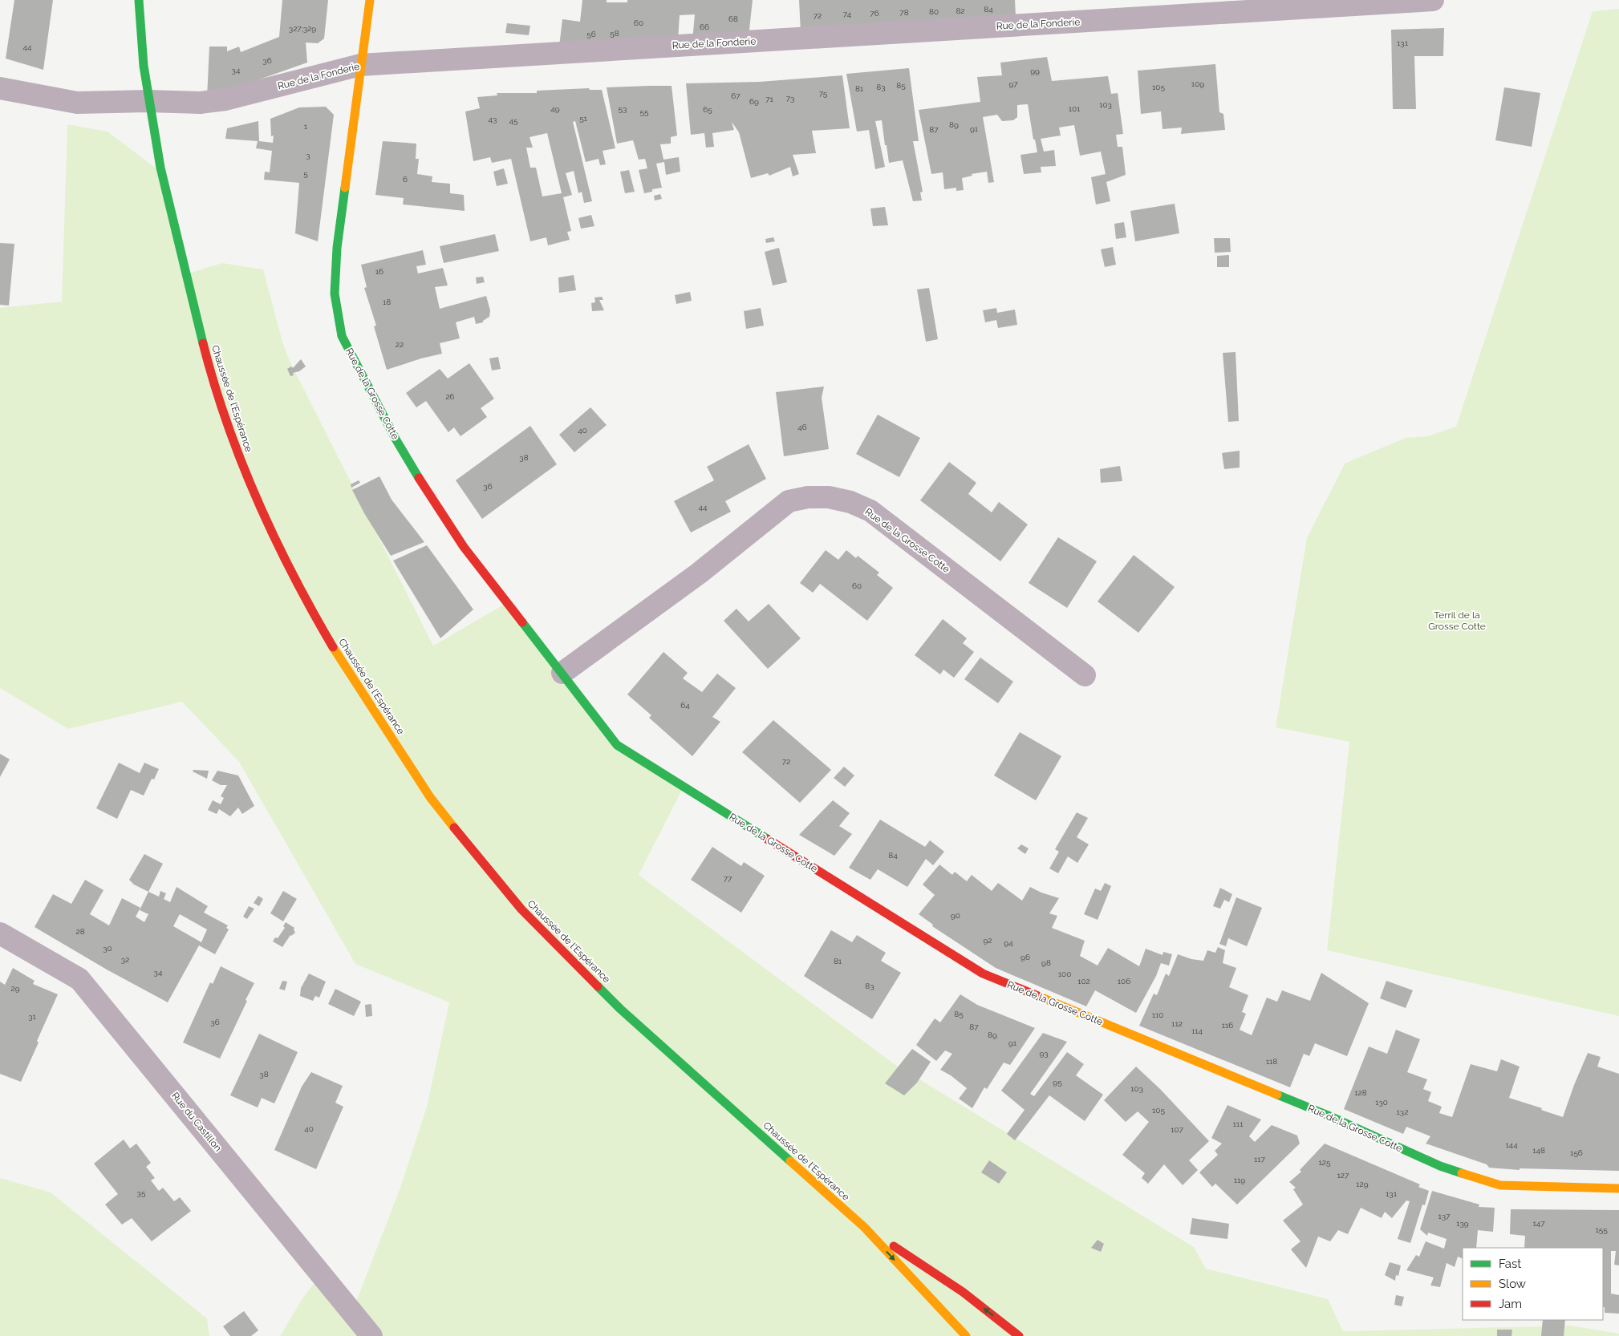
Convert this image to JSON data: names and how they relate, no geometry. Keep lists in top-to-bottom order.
{
  "streets": {
    "street": [
      "Rue de la Fonderie",
      "Rue de la Grosse Cotte",
      "Chaussée de l'Espérance",
      "Rue du Castillon"
    ]
  },
  "crossings": [
    ["Rue de la Fonderie", "Rue de la Grosse Cotte"],
    ["Rue de la Fonderie", "Chaussée de l'Espérance"]
  ],
  "parks": ["Terril de la Grosse Cotte"],
  "house_numbers": [
    "84",
    "82",
    "80",
    "78",
    "76",
    "74",
    "72",
    "68",
    "60",
    "66",
    "327;329",
    "58",
    "56",
    "131",
    "44",
    "36",
    "34",
    "99",
    "97",
    "109",
    "85",
    "83",
    "105",
    "81",
    "75",
    "67",
    "73",
    "71",
    "69",
    "103",
    "49",
    "53",
    "101",
    "65",
    "55",
    "51",
    "43",
    "45",
    "89",
    "1",
    "91",
    "87",
    "3",
    "5",
    "6",
    "16",
    "18",
    "22",
    "26",
    "46",
    "40",
    "38",
    "36",
    "44",
    "60",
    "64",
    "72",
    "84",
    "77",
    "90",
    "28",
    "92",
    "94",
    "30",
    "96",
    "32",
    "81",
    "98",
    "34",
    "100",
    "102",
    "106",
    "83",
    "29",
    "85",
    "110",
    "31",
    "36",
    "112",
    "116",
    "87",
    "114",
    "89",
    "91",
    "93",
    "118",
    "38",
    "95",
    "103",
    "128",
    "130",
    "105",
    "132",
    "111",
    "40",
    "107",
    "144",
    "148",
    "156",
    "117",
    "125",
    "127",
    "119",
    "129",
    "35",
    "131",
    "137",
    "139",
    "147",
    "155"
  ],
  "legend": ["Fast", "Slow", "Jam"]
}
